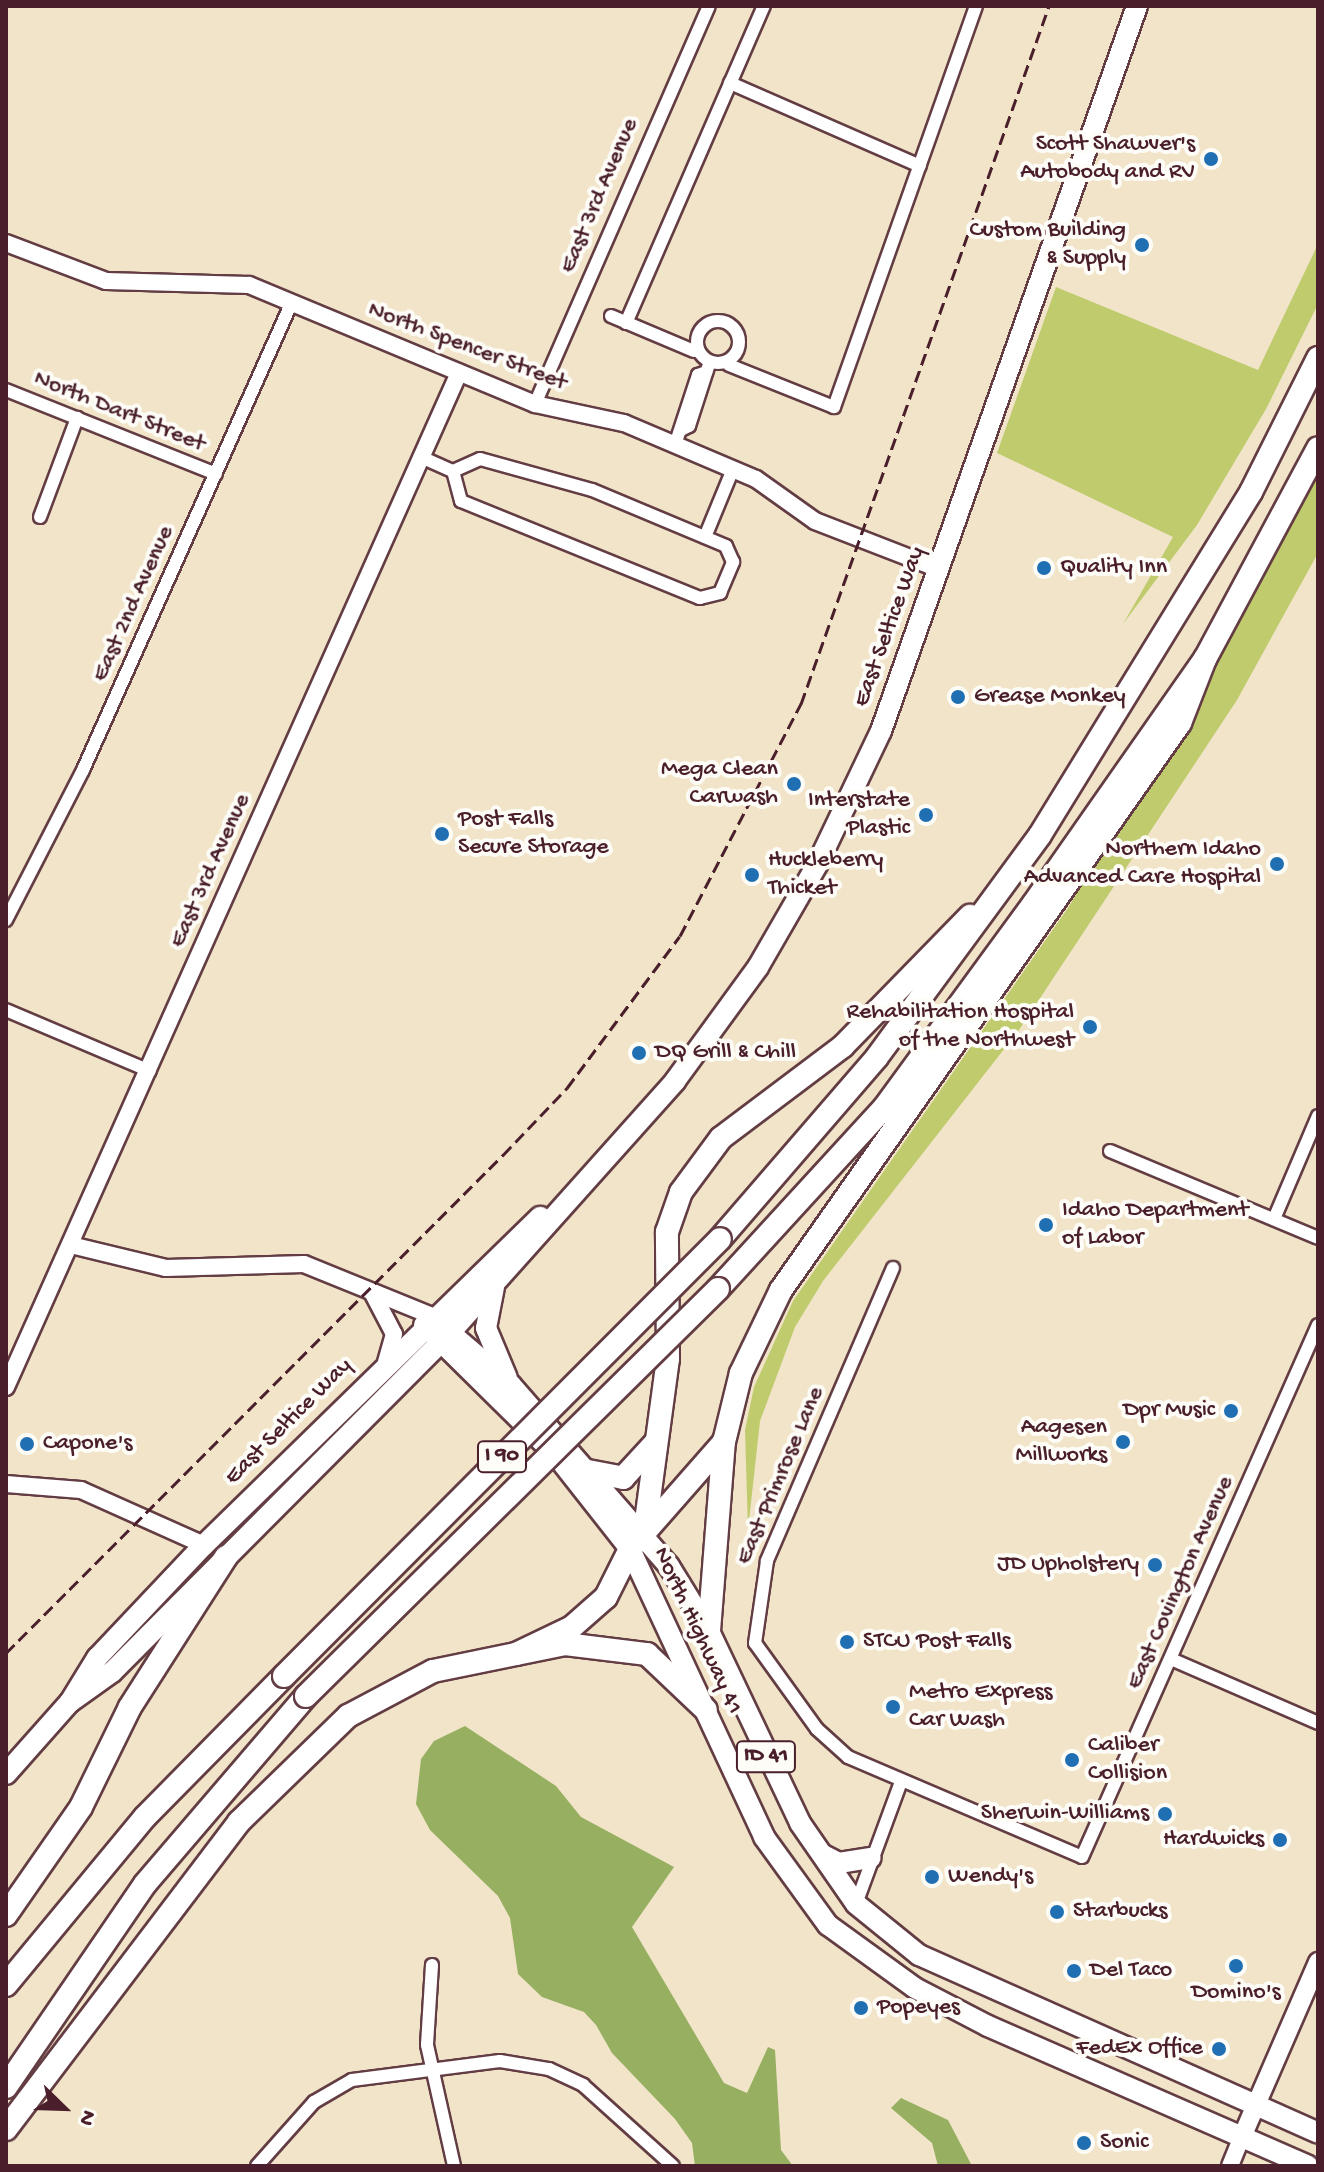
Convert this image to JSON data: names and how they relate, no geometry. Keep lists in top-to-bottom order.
{
  "streets": {
    "highway": ["I 90"],
    "main road": ["East Seltice Way", "North Highway 41", "ID 41"],
    "street": [
      "East 3rd Avenue",
      "North Spencer Street",
      "North Dart Street",
      "East 2nd Avenue",
      "East Primrose Lane",
      "East Covington Avenue"
    ]
  },
  "crossings": [
    ["East 3rd Avenue", "North Spencer Street"],
    ["North Spencer Street", "East 2nd Avenue"],
    ["North Spencer Street", "East Seltice Way"],
    ["North Dart Street", "East 2nd Avenue"],
    ["East Seltice Way", "North Highway 41"],
    ["East Primrose Lane", "East Covington Avenue"]
  ],
  "places": [
    "Scott Shawver's Autobody and RV",
    "Custom Building & Supply",
    "Quality Inn",
    "Grease Monkey",
    "Mega Clean Carwash",
    "Interstate Plastic",
    "Post Falls Secure Storage",
    "Northern Idaho Advanced Care Hospital",
    "Huckleberry Thicket",
    "Rehabilitation Hospital of the Northwest",
    "DQ Grill & Chill",
    "Idaho Department of Labor",
    "Dpr Music",
    "Aagesen Millworks",
    "Capone's",
    "JD Upholstery",
    "STCU Post Falls",
    "Metro Express Car Wash",
    "Caliber Collision",
    "Sherwin-Williams",
    "Hardwicks",
    "Wendy's",
    "Starbucks",
    "Domino's",
    "Del Taco",
    "Popeyes",
    "FedEx Office",
    "Sonic"
  ],
  "north": "bottom right"
}
